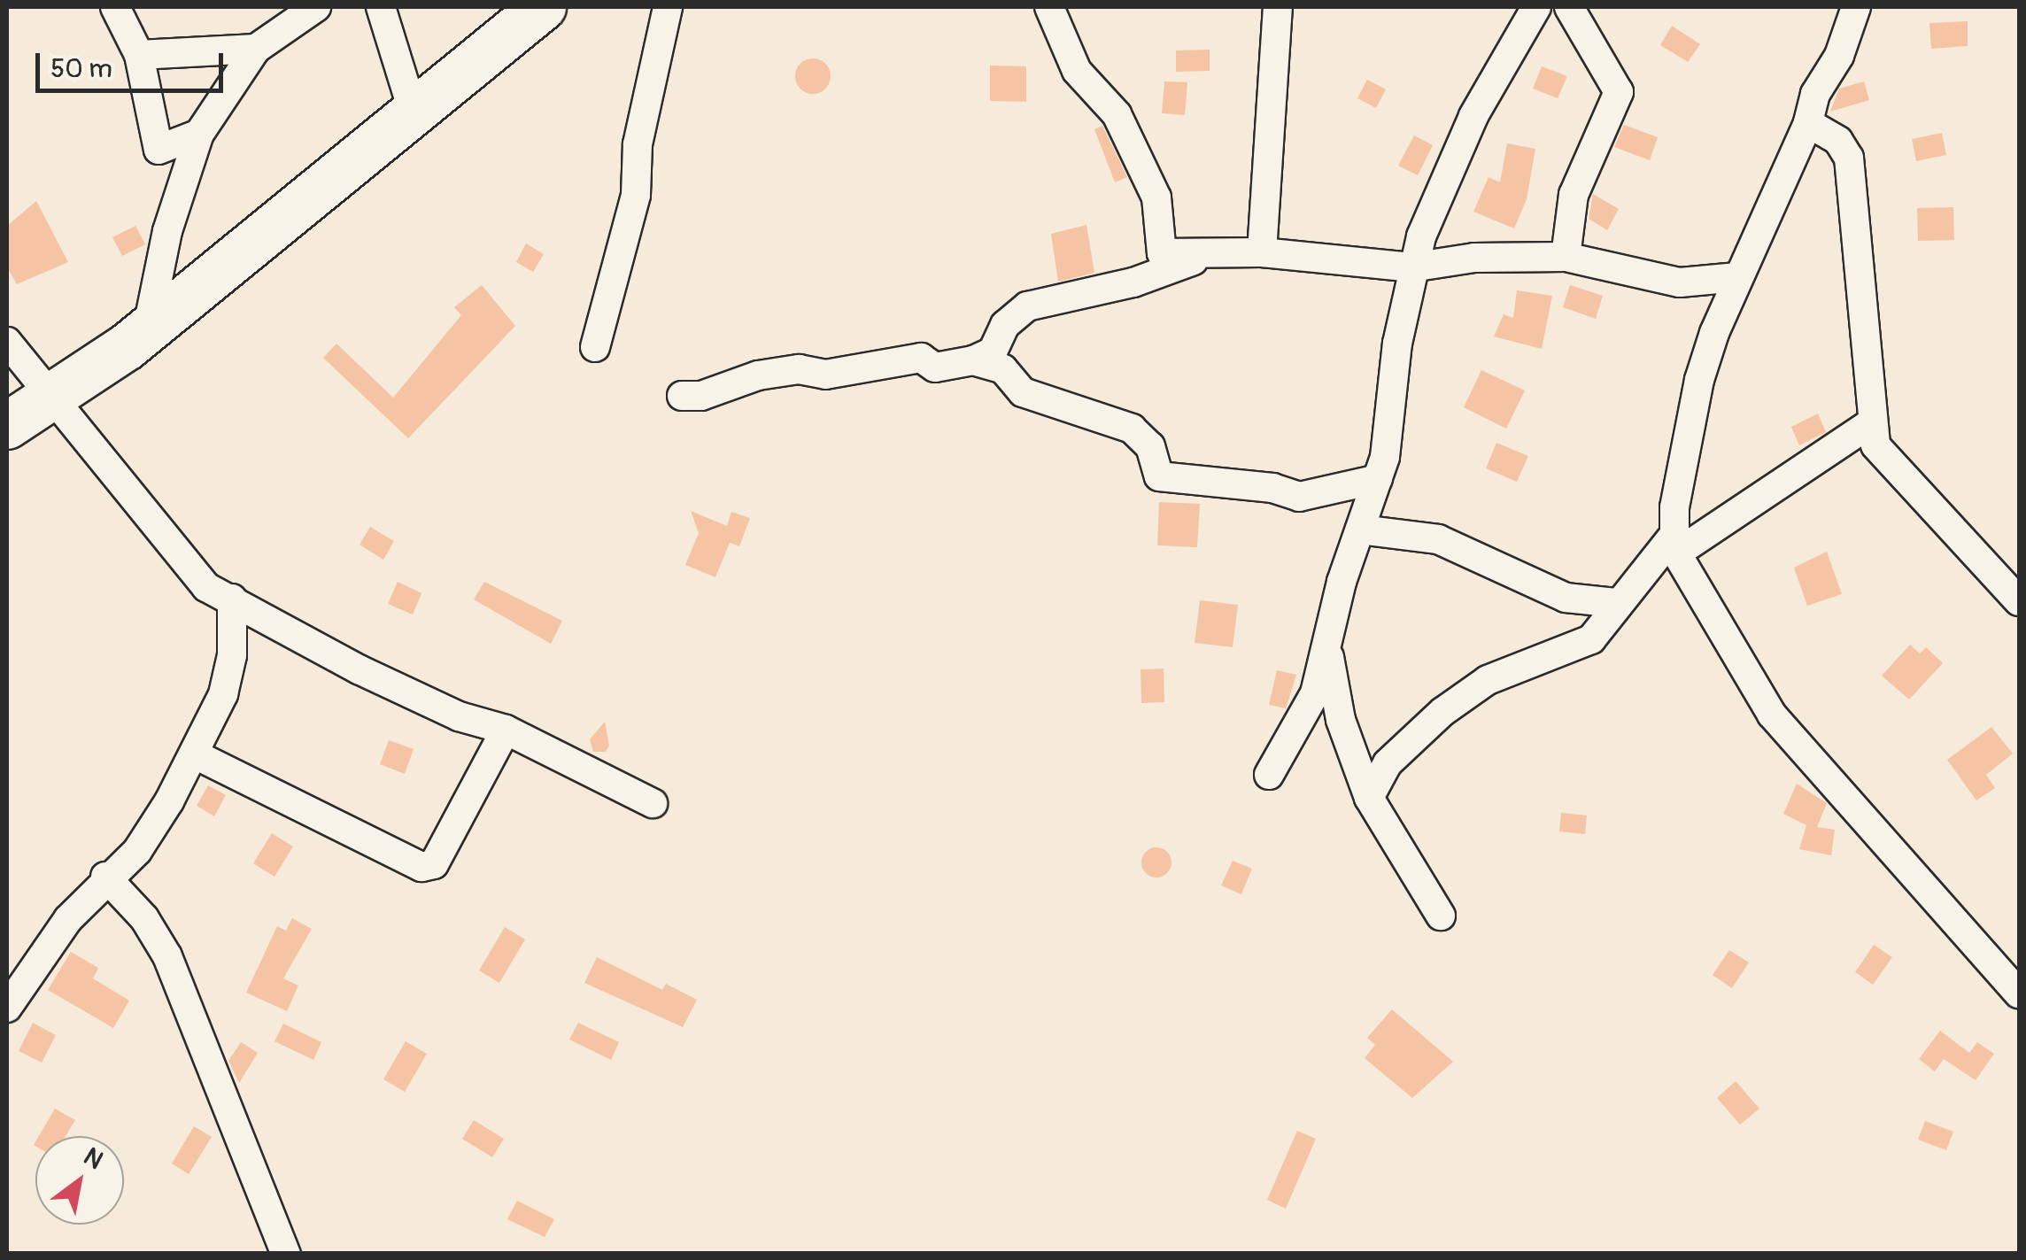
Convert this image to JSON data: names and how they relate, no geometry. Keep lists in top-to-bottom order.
{
  "scale_bar": "50 m",
  "north": "top right"
}
